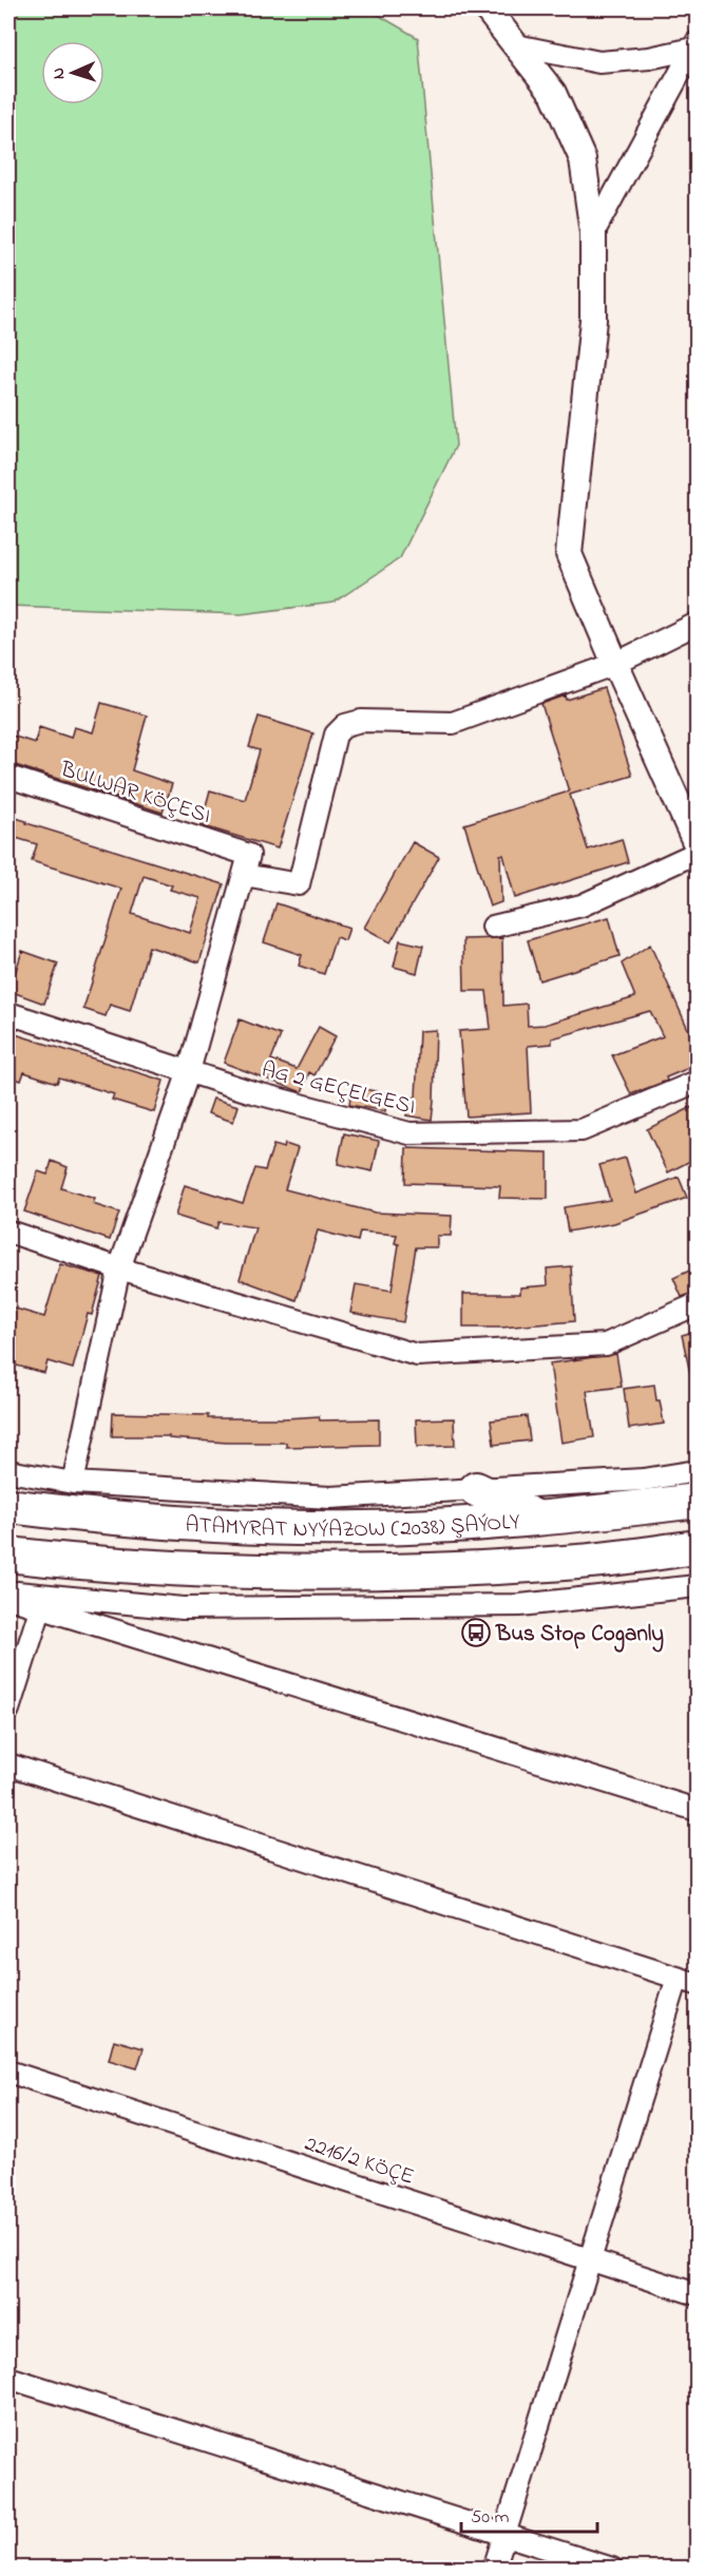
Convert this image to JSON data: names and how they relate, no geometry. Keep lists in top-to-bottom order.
{
  "streets": {
    "main road": ["ATAMYRAT NYÝAZOW (2038) ŞAÝOLY"],
    "street": ["BULWAR KÖÇESI", "AG 2 GEÇELGESI", "2216/2 KÖÇE"]
  },
  "places": {
    "bus stop": ["Bus Stop Coganly"]
  },
  "scale_bar": "50 m",
  "north": "left"
}
